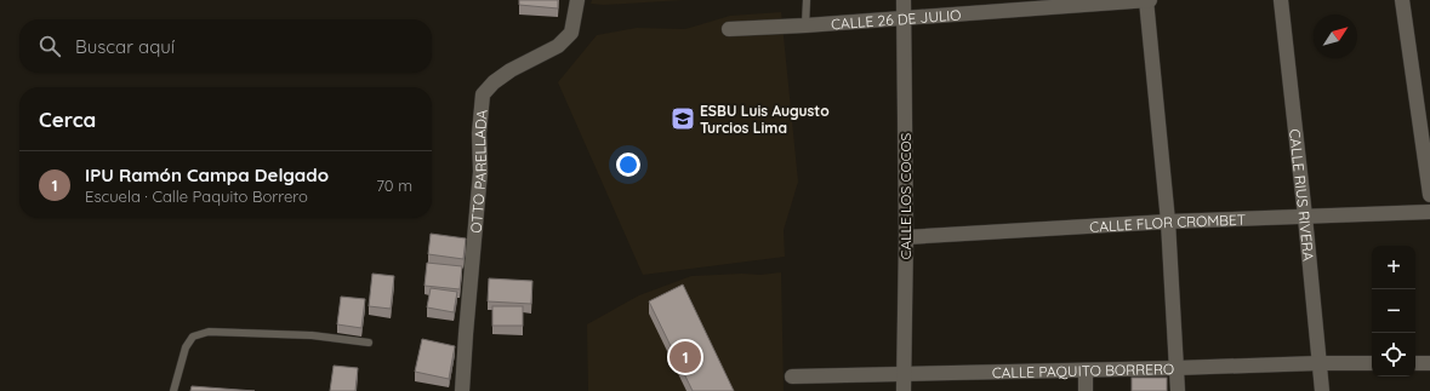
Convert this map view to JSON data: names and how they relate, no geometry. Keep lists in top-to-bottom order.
{
  "streets": {
    "street": [
      "CALLE 26 DE JULIO",
      "OTTO PARELLADA",
      "CALLE RIUS RIVERA",
      "CALLE LOS COCOS",
      "CALLE FLOR CROMBET",
      "CALLE PAQUITO BORRERO"
    ]
  },
  "crossings": [
    ["CALLE 26 DE JULIO", "CALLE LOS COCOS"],
    ["CALLE RIUS RIVERA", "CALLE FLOR CROMBET"],
    ["CALLE RIUS RIVERA", "CALLE PAQUITO BORRERO"],
    ["CALLE LOS COCOS", "CALLE FLOR CROMBET"],
    ["CALLE LOS COCOS", "CALLE PAQUITO BORRERO"]
  ],
  "places": {
    "school or university": ["ESBU Luis Augusto Turcios Lima"]
  },
  "north": "top right",
  "page": {
    "search": "Buscar aquí",
    "heading": "Cerca",
    "list": [
      {
        "mark": "1",
        "name": "IPU Ramón Campa Delgado",
        "note": "Escuela · Calle Paquito Borrero",
        "value": "70 m"
      }
    ],
    "map_buttons": ["+", "−"],
    "pins": "1"
  }
}
